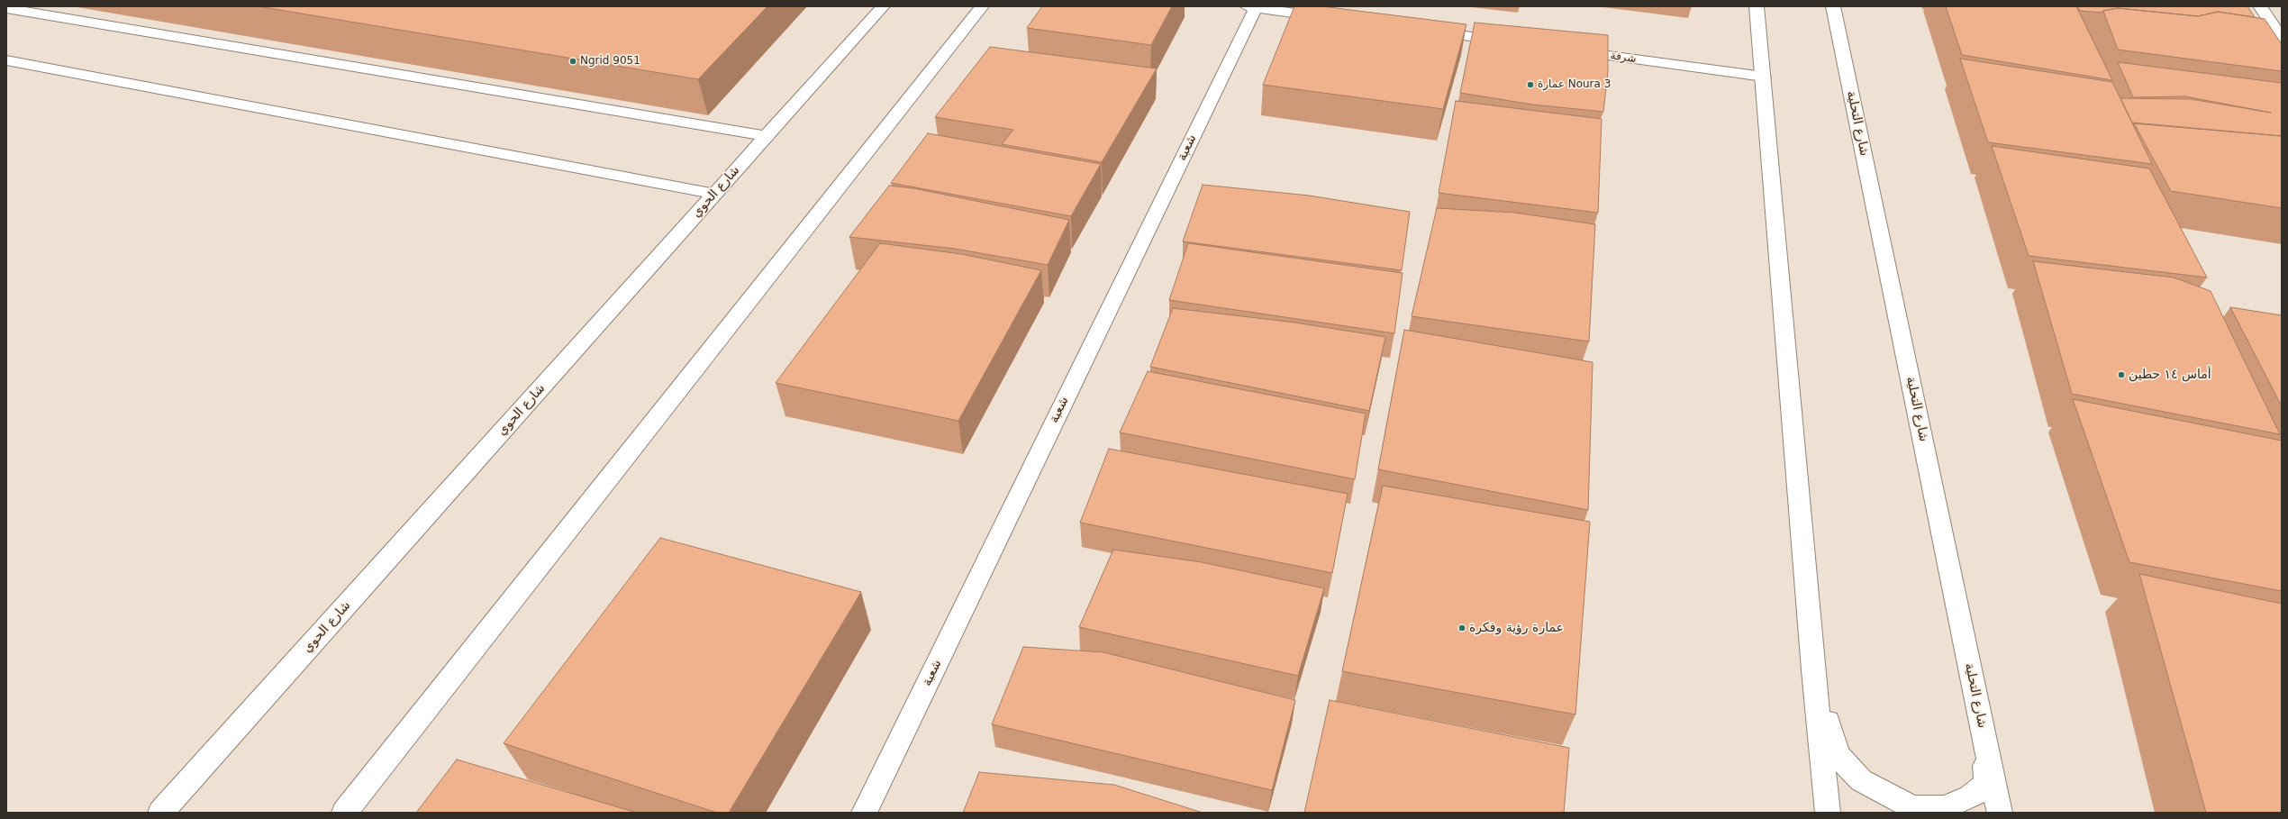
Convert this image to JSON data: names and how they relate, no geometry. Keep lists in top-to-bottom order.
{
  "streets": {
    "street": [
      "شرفة",
      "شارع التحلية",
      "شعبة",
      "شارع الحوي"
    ]
  },
  "places": [
    "Ngrid 9051",
    "عمارة Noura 3",
    "أماس ١٤ حطين",
    "عمارة رؤية وفكرة"
  ]
}
